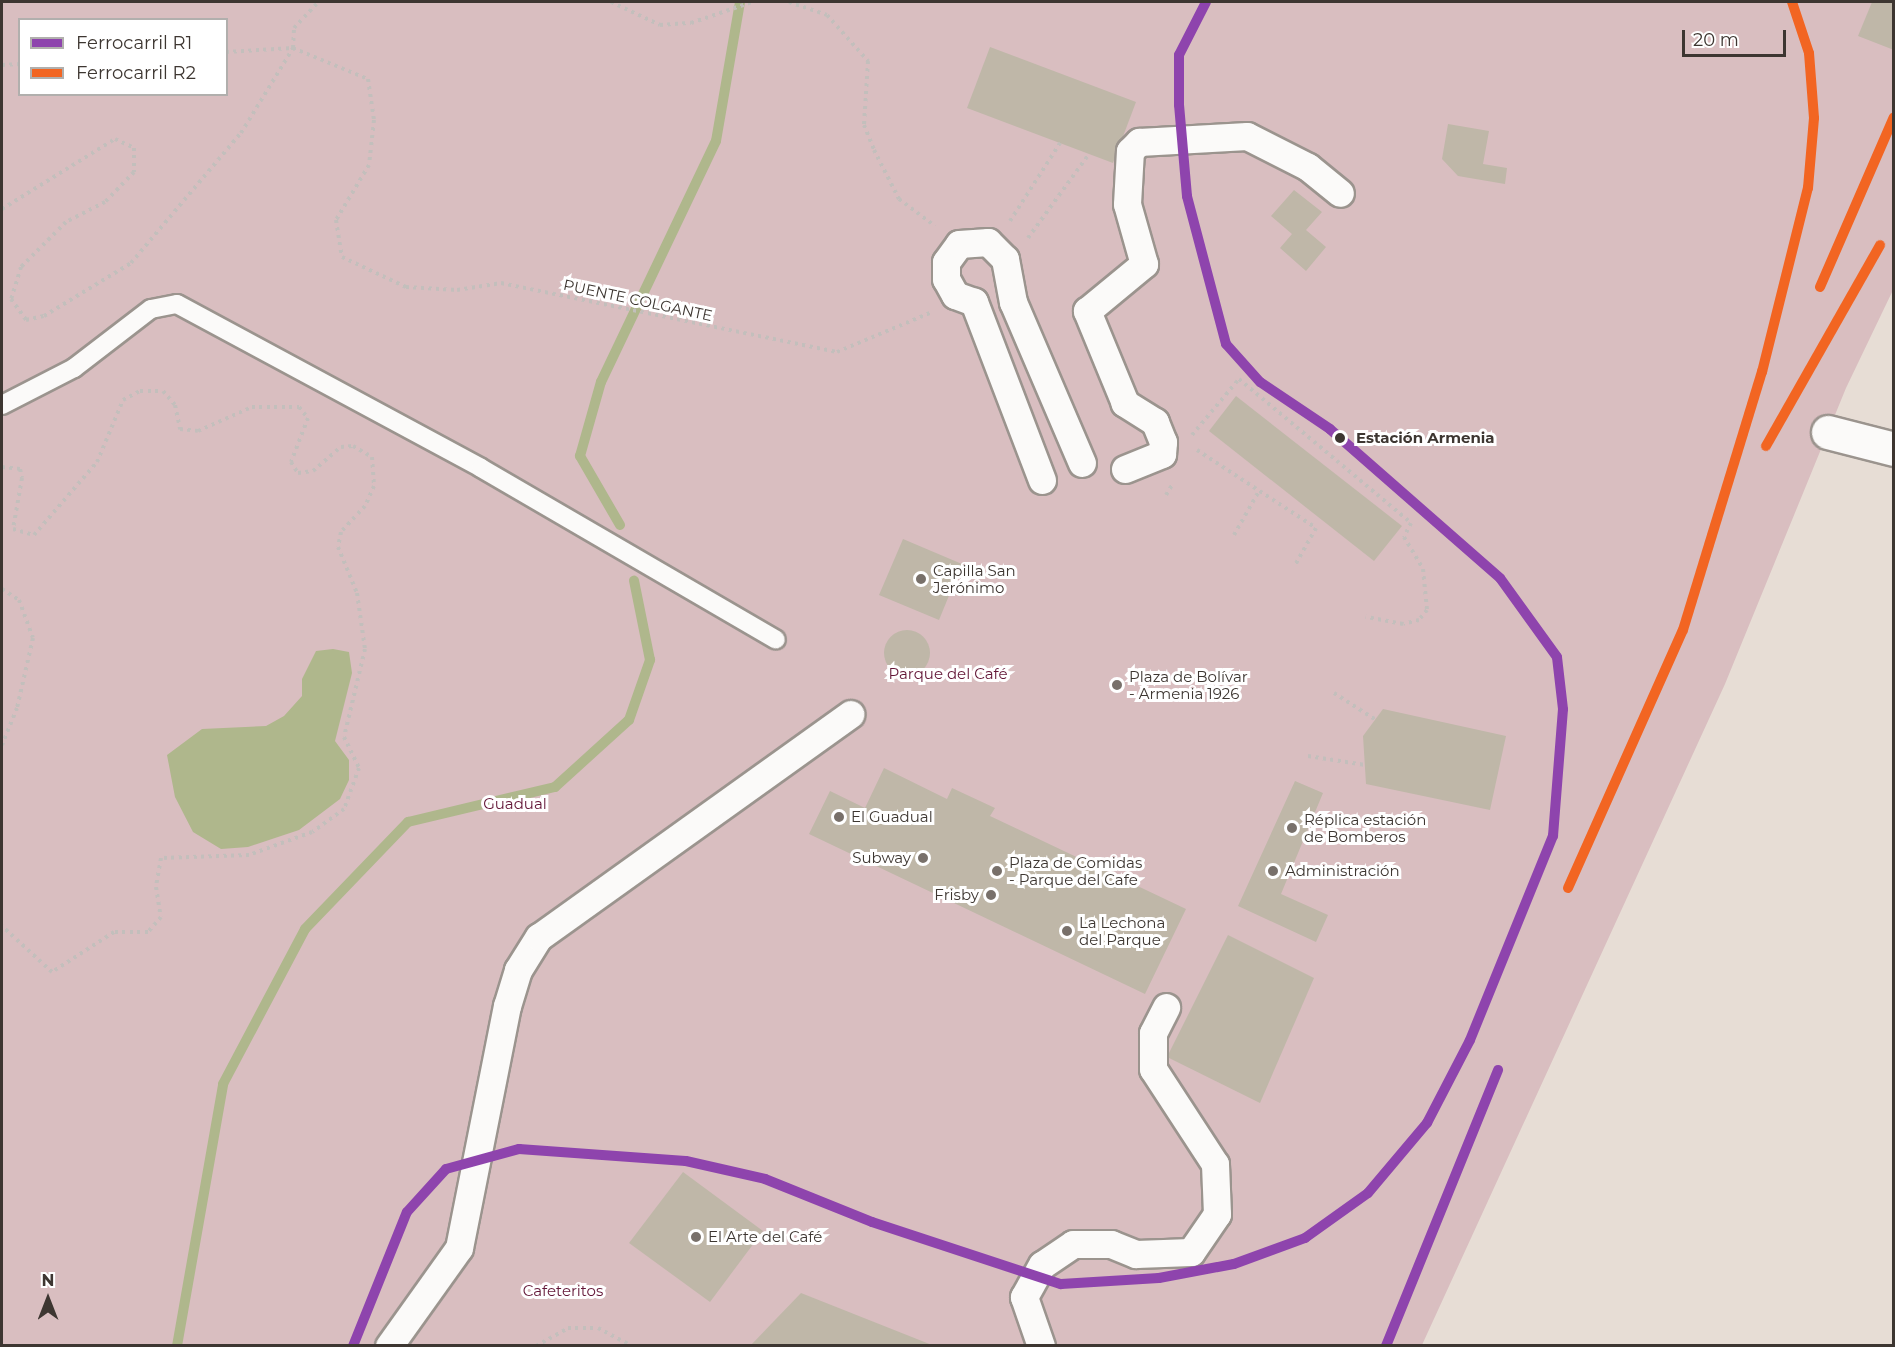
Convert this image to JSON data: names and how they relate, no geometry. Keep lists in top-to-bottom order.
{
  "streets": {
    "path": ["PUENTE COLGANTE"]
  },
  "parks": ["Parque del Café", "Guadual", "Cafeteritos"],
  "places": [
    "Estación Armenia",
    "Capilla San Jerónimo",
    "Plaza de Bolívar - Armenia 1926",
    "El Guadual",
    "Réplica estación de Bomberos",
    "Subway",
    "Plaza de Comidas - Parque del Cafe",
    "Administración",
    "Frisby",
    "La Lechona del Parque",
    "El Arte del Café"
  ],
  "lines": ["rail line R1", "rail line R2"],
  "legend": ["Ferrocarril R1", "Ferrocarril R2"],
  "scale_bar": "20 m",
  "north": "top"
}
